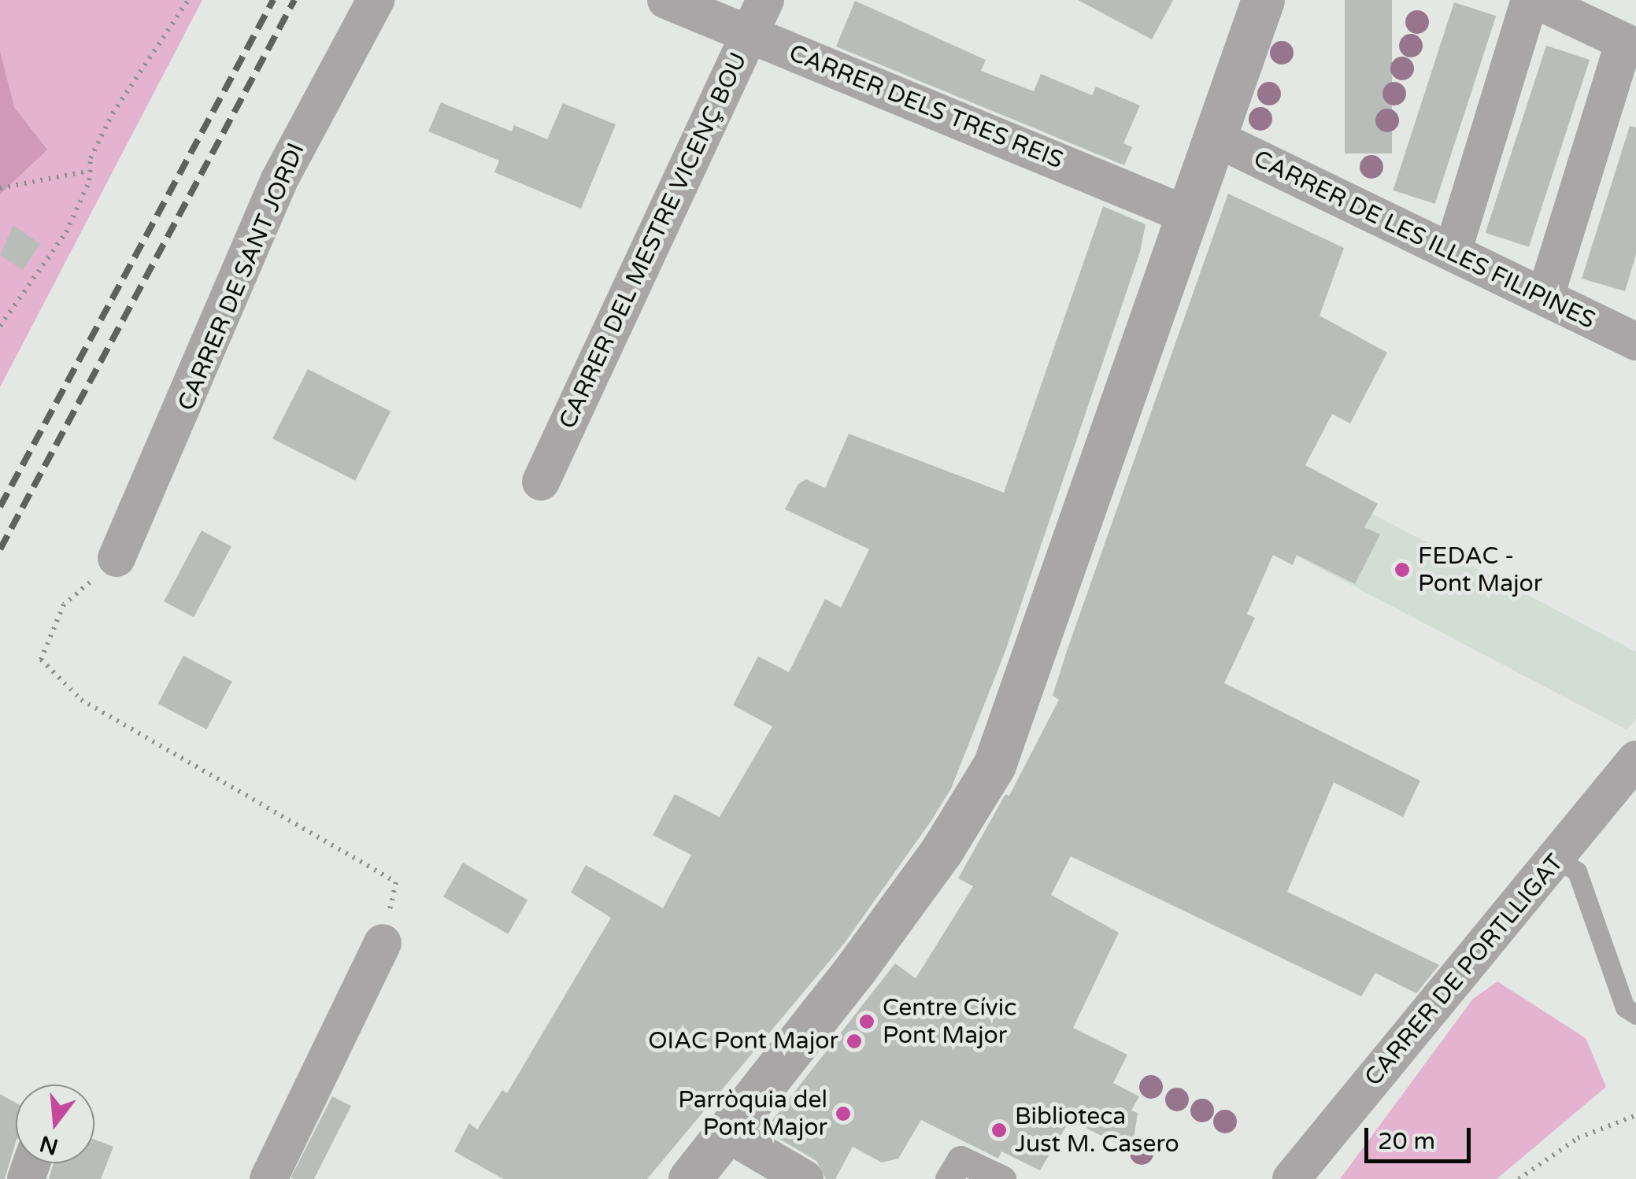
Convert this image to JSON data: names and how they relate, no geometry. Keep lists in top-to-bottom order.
{
  "streets": {
    "street": [
      "CARRER DELS TRES REIS",
      "CARRER DE LES ILLES FILIPINES",
      "CARRER DEL MESTRE VICENÇ BOU",
      "CARRER DE SANT JORDI",
      "CARRER DE PORTLLIGAT"
    ]
  },
  "crossings": [
    ["CARRER DELS TRES REIS", "CARRER DEL MESTRE VICENÇ BOU"]
  ],
  "places": [
    "FEDAC - Pont Major",
    "Centre Cívic Pont Major",
    "OIAC Pont Major",
    "Parròquia del Pont Major",
    "Biblioteca Just M. Casero"
  ],
  "scale_bar": "20 m",
  "north": "bottom"
}
